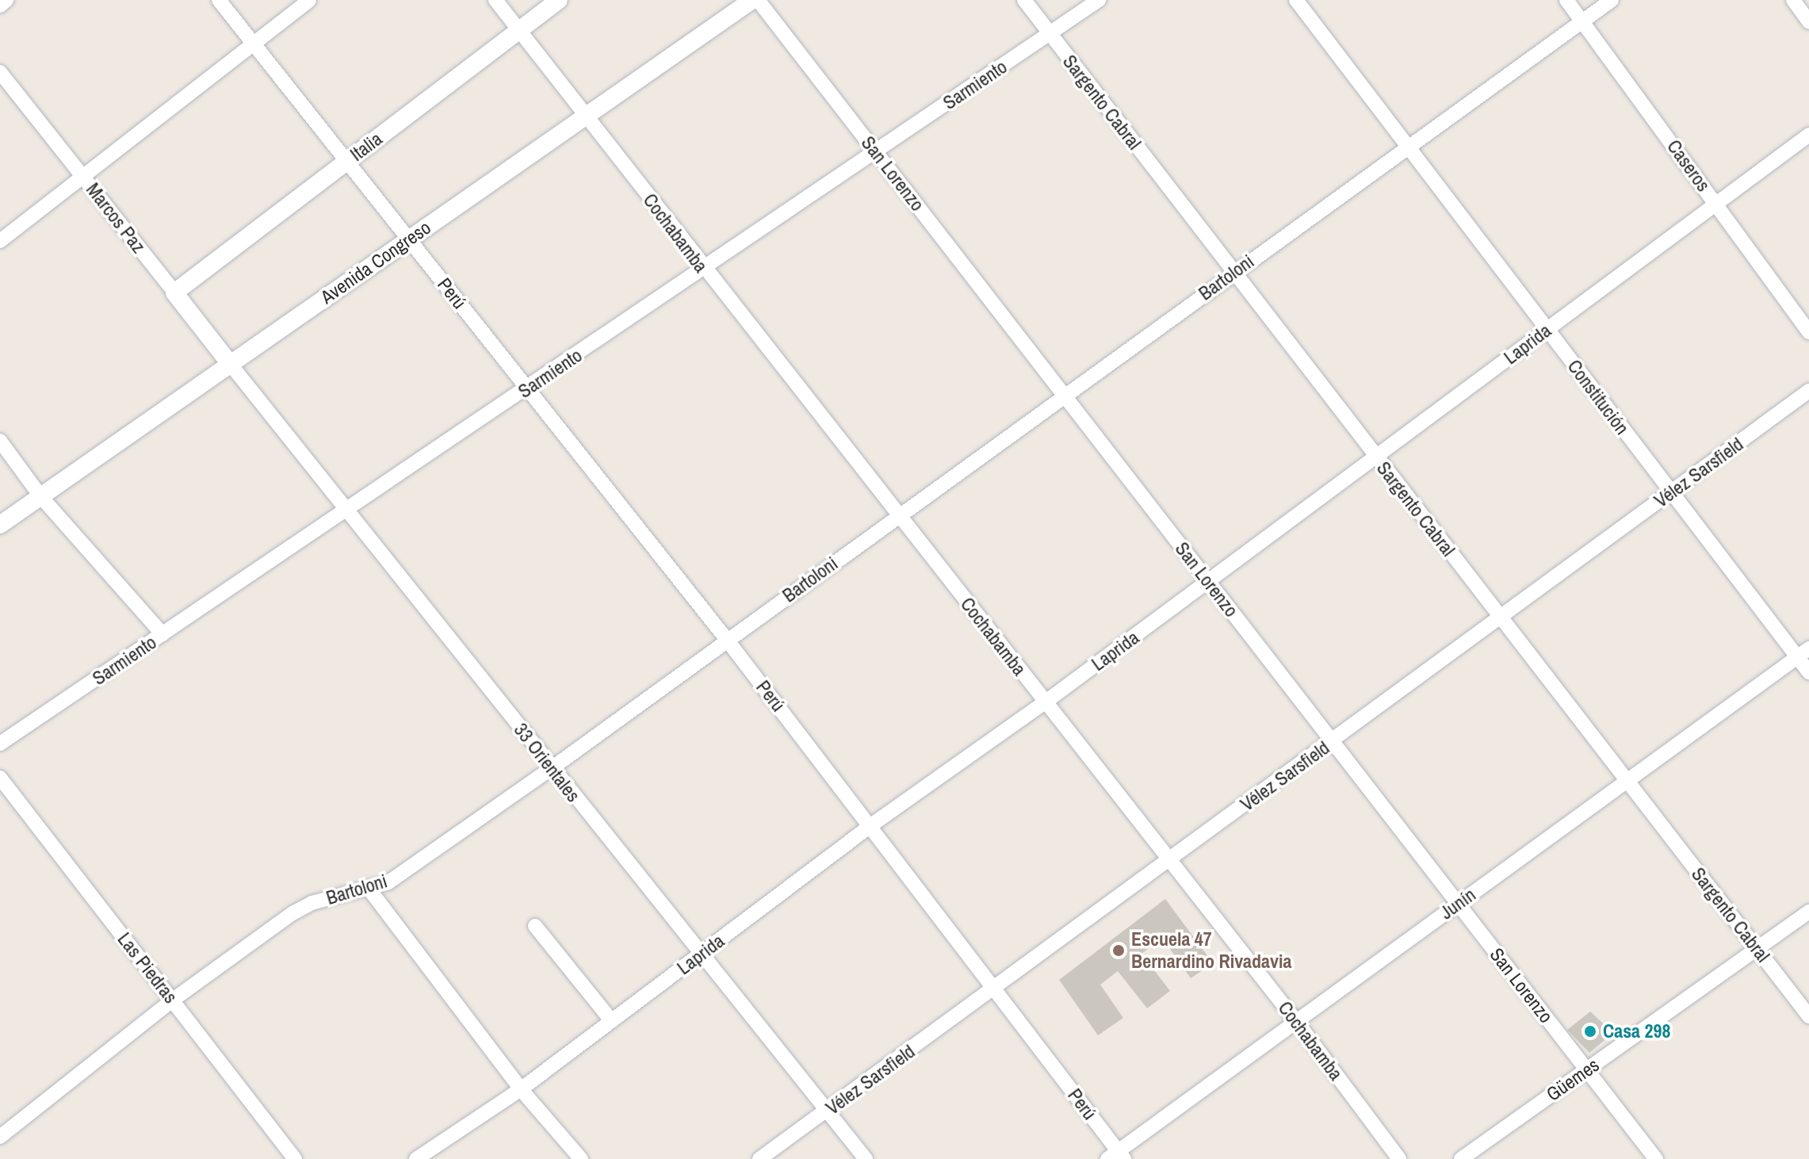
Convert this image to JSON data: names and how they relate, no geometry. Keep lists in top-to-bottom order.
{
  "streets": {
    "street": [
      "Sarmiento",
      "Sargento Cabral",
      "Italia",
      "Caseros",
      "San Lorenzo",
      "Marcos Paz",
      "Cochabamba",
      "Avenida Congreso",
      "Bartoloni",
      "Perú",
      "Laprida",
      "Constitución",
      "Vélez Sarsfield",
      "33 Orientales",
      "Junín",
      "Las Piedras",
      "Güemes"
    ]
  },
  "crossings": [
    ["Sarmiento", "Sargento Cabral"],
    ["Sarmiento", "San Lorenzo"],
    ["Sarmiento", "Cochabamba"],
    ["Sarmiento", "Perú"],
    ["Sarmiento", "33 Orientales"],
    ["Sargento Cabral", "Bartoloni"],
    ["Sargento Cabral", "Laprida"],
    ["Sargento Cabral", "Vélez Sarsfield"],
    ["Sargento Cabral", "Junín"],
    ["Sargento Cabral", "Güemes"],
    ["Italia", "Marcos Paz"],
    ["Italia", "Cochabamba"],
    ["Italia", "Perú"],
    ["Caseros", "Bartoloni"],
    ["Caseros", "Laprida"],
    ["San Lorenzo", "Bartoloni"],
    ["San Lorenzo", "Laprida"],
    ["San Lorenzo", "Vélez Sarsfield"],
    ["San Lorenzo", "Junín"],
    ["San Lorenzo", "Güemes"],
    ["Marcos Paz", "Avenida Congreso"],
    ["Marcos Paz", "33 Orientales"],
    ["Cochabamba", "Avenida Congreso"],
    ["Cochabamba", "Bartoloni"],
    ["Cochabamba", "Laprida"],
    ["Cochabamba", "Vélez Sarsfield"],
    ["Cochabamba", "Junín"],
    ["Avenida Congreso", "Perú"],
    ["Avenida Congreso", "33 Orientales"],
    ["Bartoloni", "Perú"],
    ["Bartoloni", "Constitución"],
    ["Bartoloni", "33 Orientales"],
    ["Bartoloni", "Las Piedras"],
    ["Perú", "Laprida"],
    ["Perú", "Vélez Sarsfield"],
    ["Perú", "Junín"],
    ["Laprida", "Constitución"],
    ["Laprida", "33 Orientales"],
    ["Constitución", "Vélez Sarsfield"],
    ["Constitución", "Junín"],
    ["Vélez Sarsfield", "33 Orientales"]
  ],
  "places": ["Escuela 47 Bernardino Rivadavia", "Casa 298"]
}
